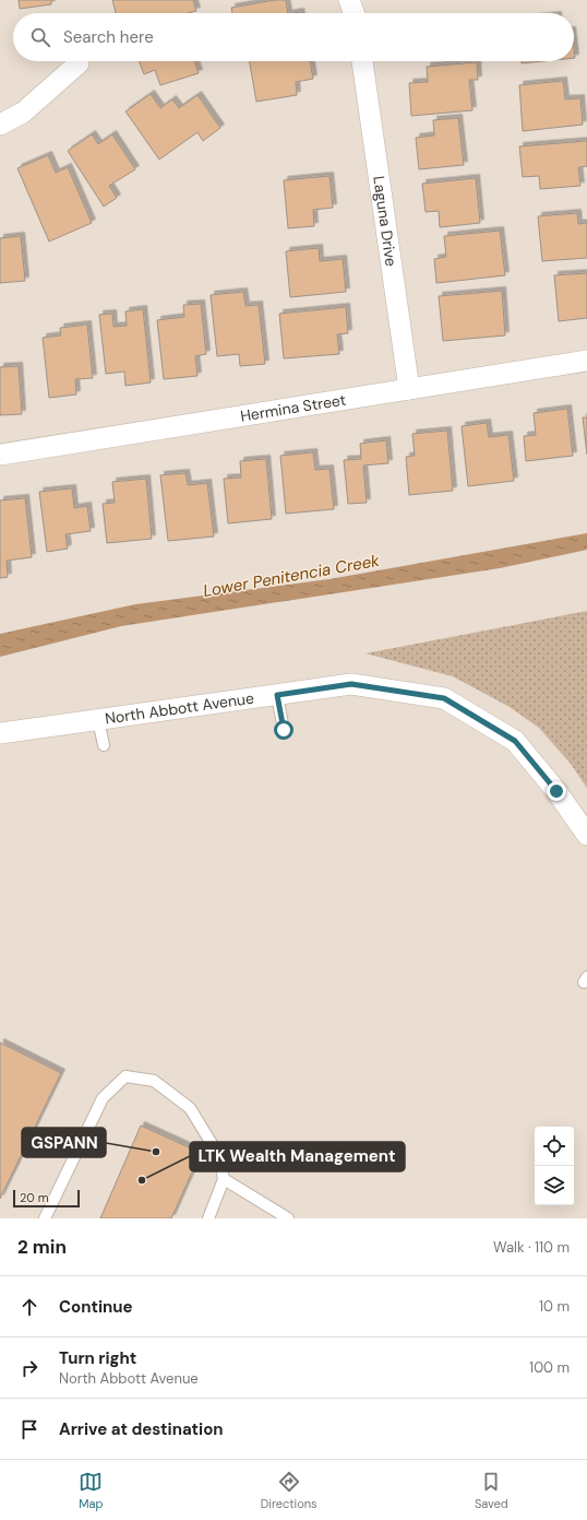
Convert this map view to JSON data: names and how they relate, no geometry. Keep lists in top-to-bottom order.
{
  "streets": {
    "street": ["Laguna Drive", "Hermina Street", "North Abbott Avenue"]
  },
  "crossings": [
    ["Laguna Drive", "Hermina Street"]
  ],
  "water": ["Lower Penitencia Creek"],
  "places": ["GSPANN", "LTK Wealth Management"],
  "scale_bar": "20 m",
  "page": {
    "search": "Search here",
    "scale": "20 m",
    "heading": ["2 min", "Walk · 110 m"],
    "list": [
      ["Continue", "10 m"],
      ["Turn right", "North Abbott Avenue", "100 m"],
      "Arrive at destination"
    ],
    "nav": ["Map", "Directions", "Saved"]
  }
}
